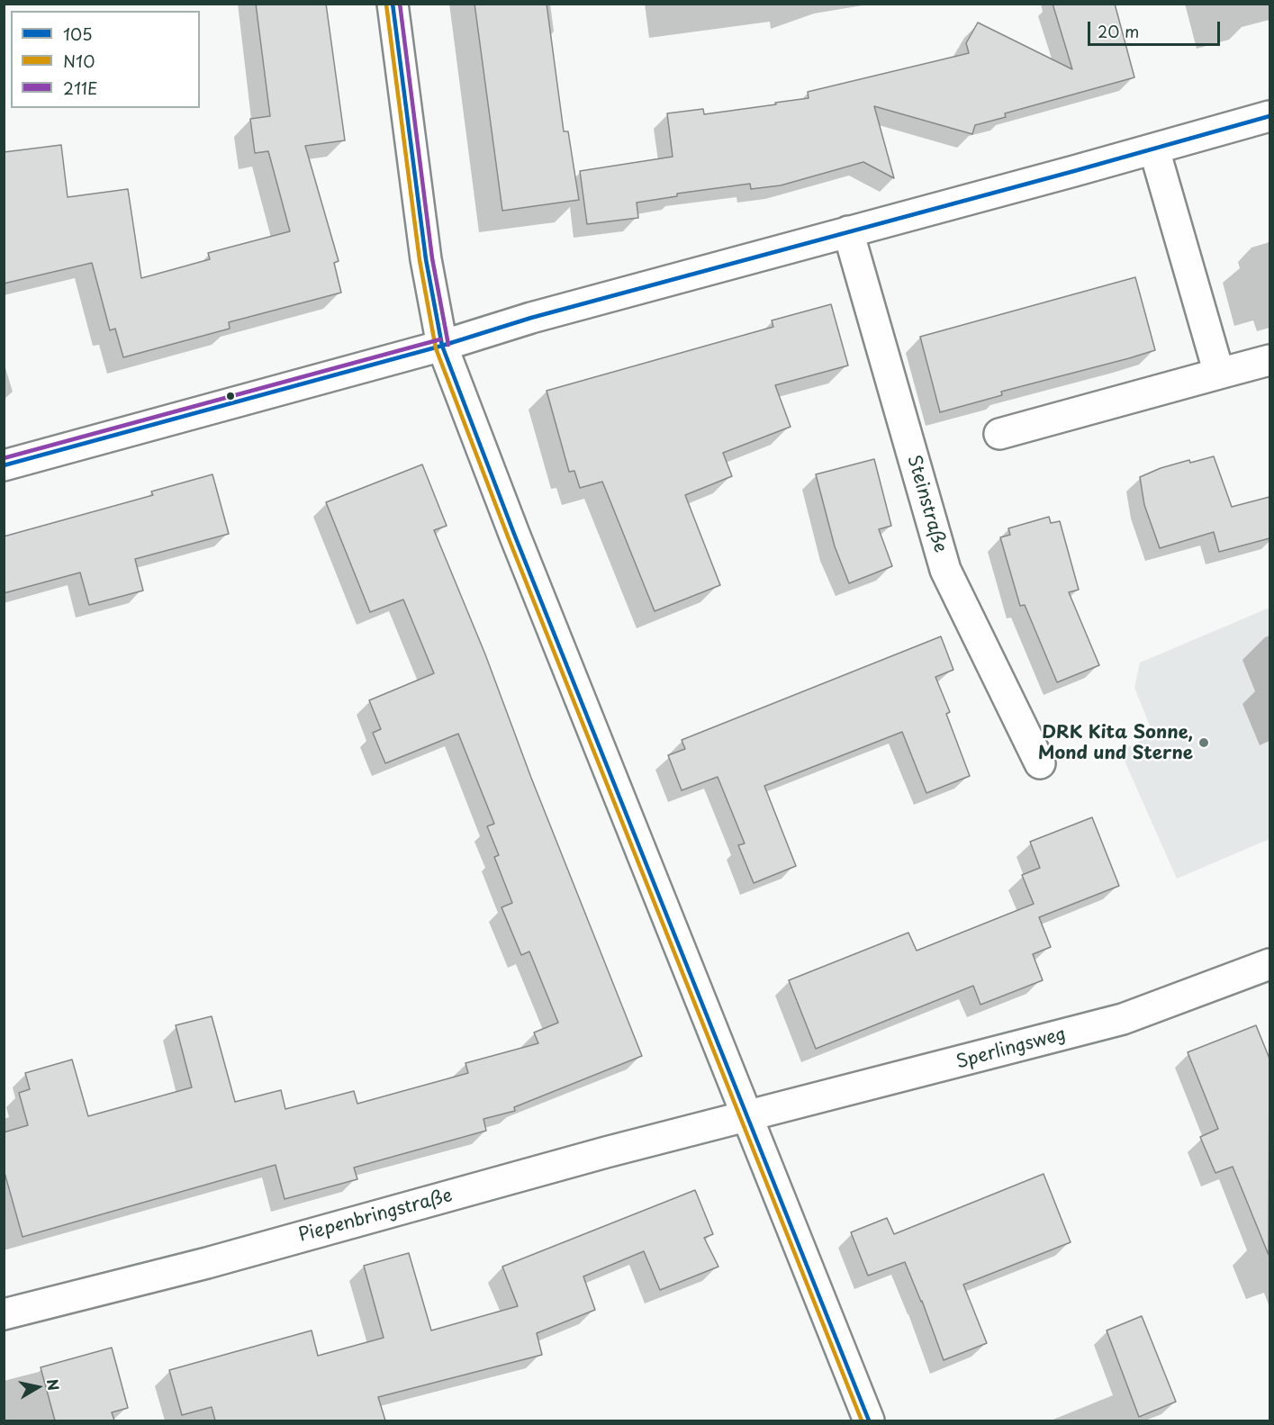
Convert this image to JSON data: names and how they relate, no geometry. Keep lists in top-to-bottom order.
{
  "streets": {
    "street": ["Steinstraße", "Sperlingsweg", "Piepenbringstraße"]
  },
  "crossings": [
    ["Sperlingsweg", "Piepenbringstraße"]
  ],
  "places": ["DRK Kita Sonne, Mond und Sterne"],
  "lines": ["transit line 105", "transit line 211E", "transit line N10"],
  "legend": ["105", "N10", "211E"],
  "scale_bar": "20 m",
  "north": "right"
}
